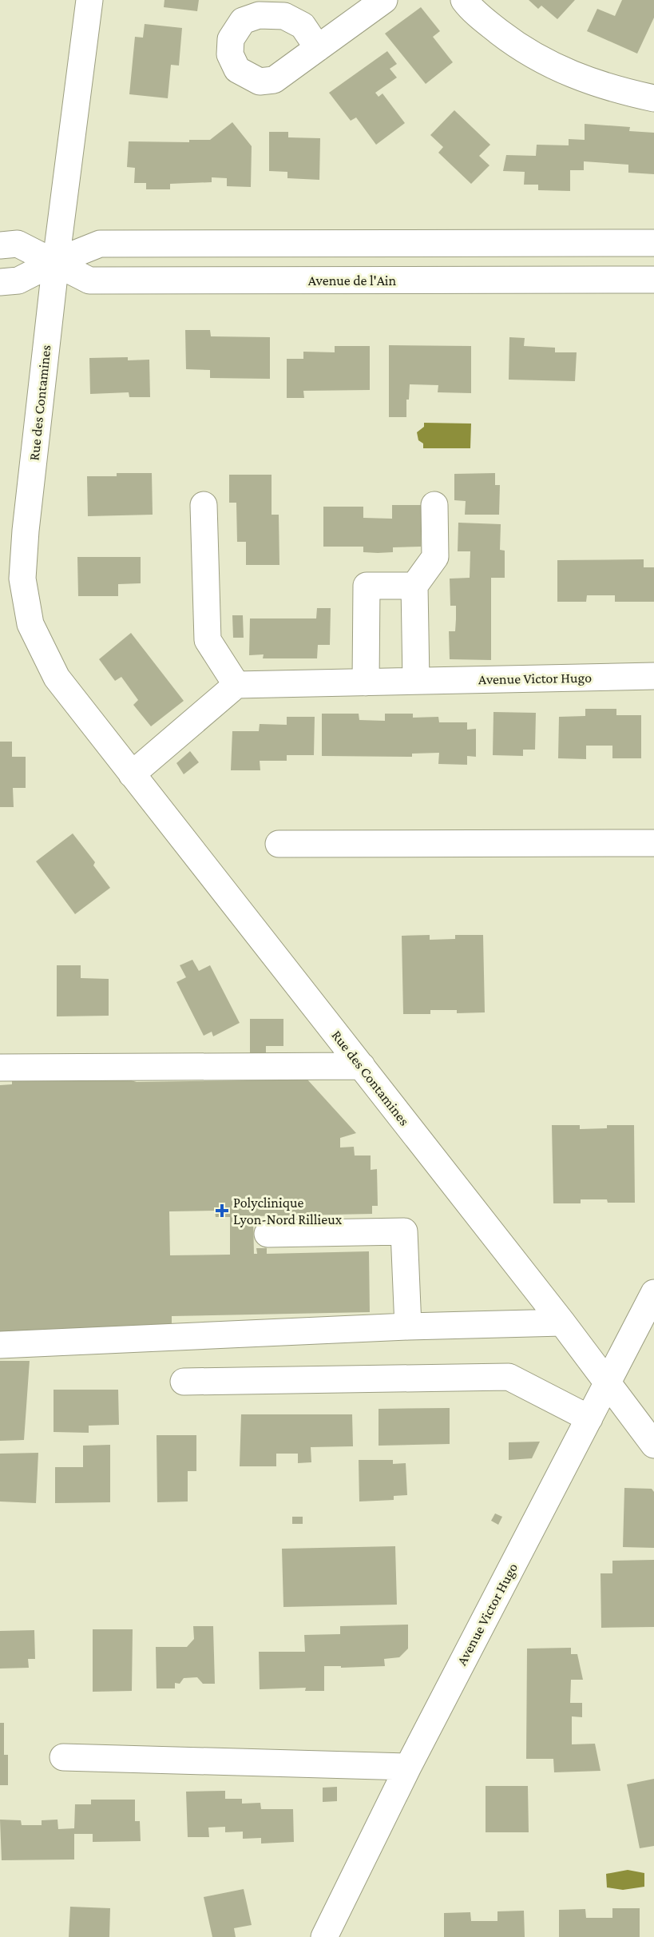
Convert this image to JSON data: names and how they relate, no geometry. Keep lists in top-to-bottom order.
{
  "streets": {
    "street": ["Avenue de l'Ain", "Rue des Contamines", "Avenue Victor Hugo"]
  },
  "crossings": [
    ["Avenue de l'Ain", "Rue des Contamines"],
    ["Rue des Contamines", "Avenue Victor Hugo"]
  ],
  "places": {
    "health": ["Polyclinique Lyon-Nord Rillieux"]
  }
}
